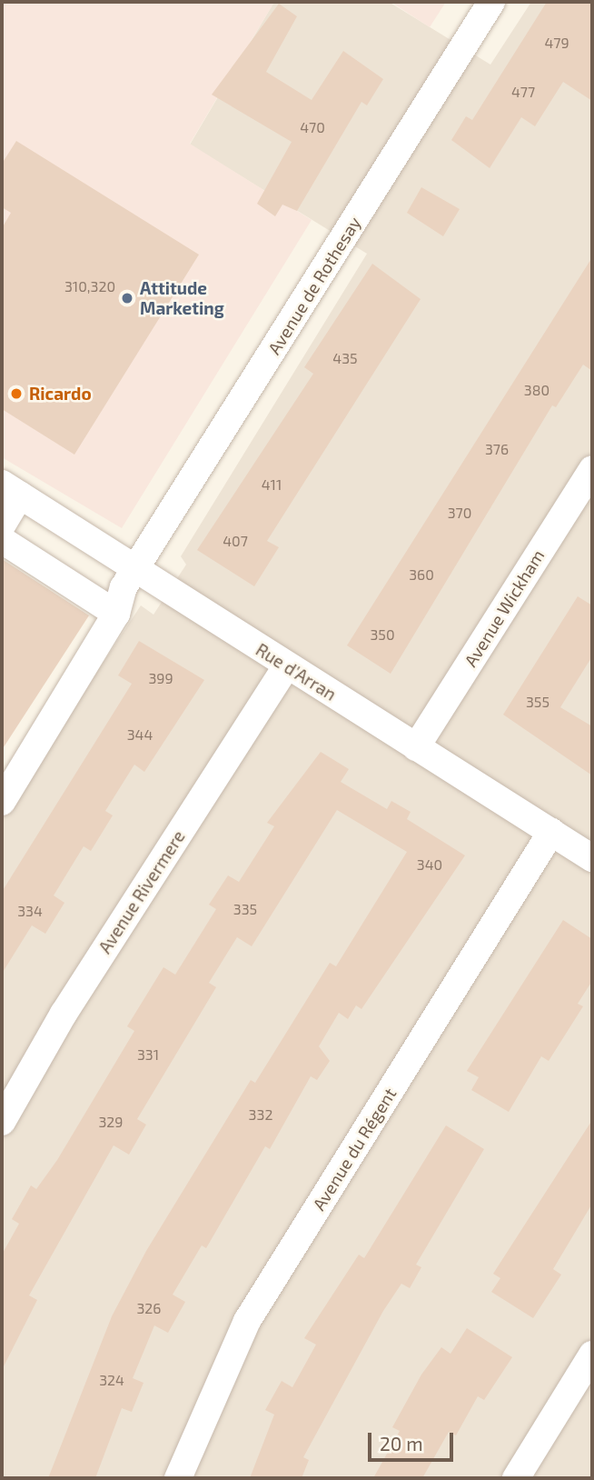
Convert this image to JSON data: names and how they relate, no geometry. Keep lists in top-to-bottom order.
{
  "streets": {
    "street": [
      "Avenue de Rothesay",
      "Avenue Wickham",
      "Rue d'Arran",
      "Avenue Rivermere",
      "Avenue du Régent"
    ]
  },
  "crossings": [
    ["Avenue de Rothesay", "Rue d'Arran"],
    ["Avenue Wickham", "Rue d'Arran"],
    ["Rue d'Arran", "Avenue Rivermere"],
    ["Rue d'Arran", "Avenue du Régent"]
  ],
  "places": ["Attitude Marketing", "Ricardo"],
  "house_numbers": [
    "479",
    "477",
    "470",
    "310,320",
    "435",
    "380",
    "376",
    "411",
    "370",
    "407",
    "360",
    "350",
    "399",
    "355",
    "344",
    "340",
    "335",
    "334",
    "331",
    "332",
    "329",
    "326",
    "324"
  ],
  "scale_bar": "20 m"
}
